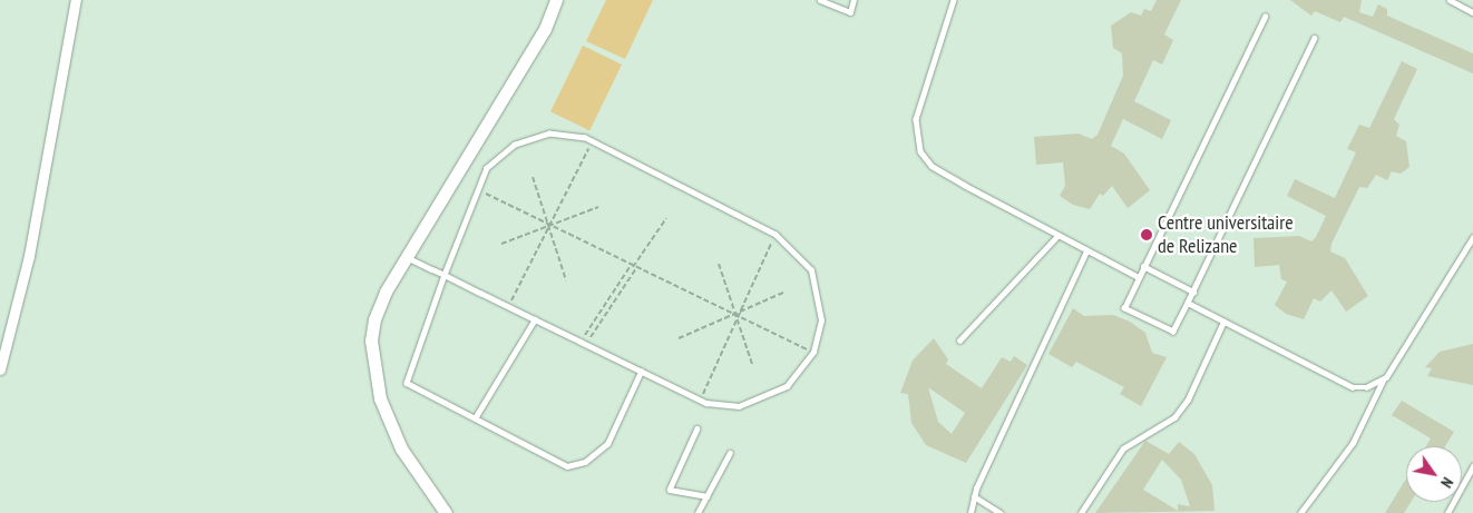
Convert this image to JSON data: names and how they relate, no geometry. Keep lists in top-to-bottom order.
{
  "places": ["Centre universitaire de Relizane"],
  "north": "bottom right"
}
